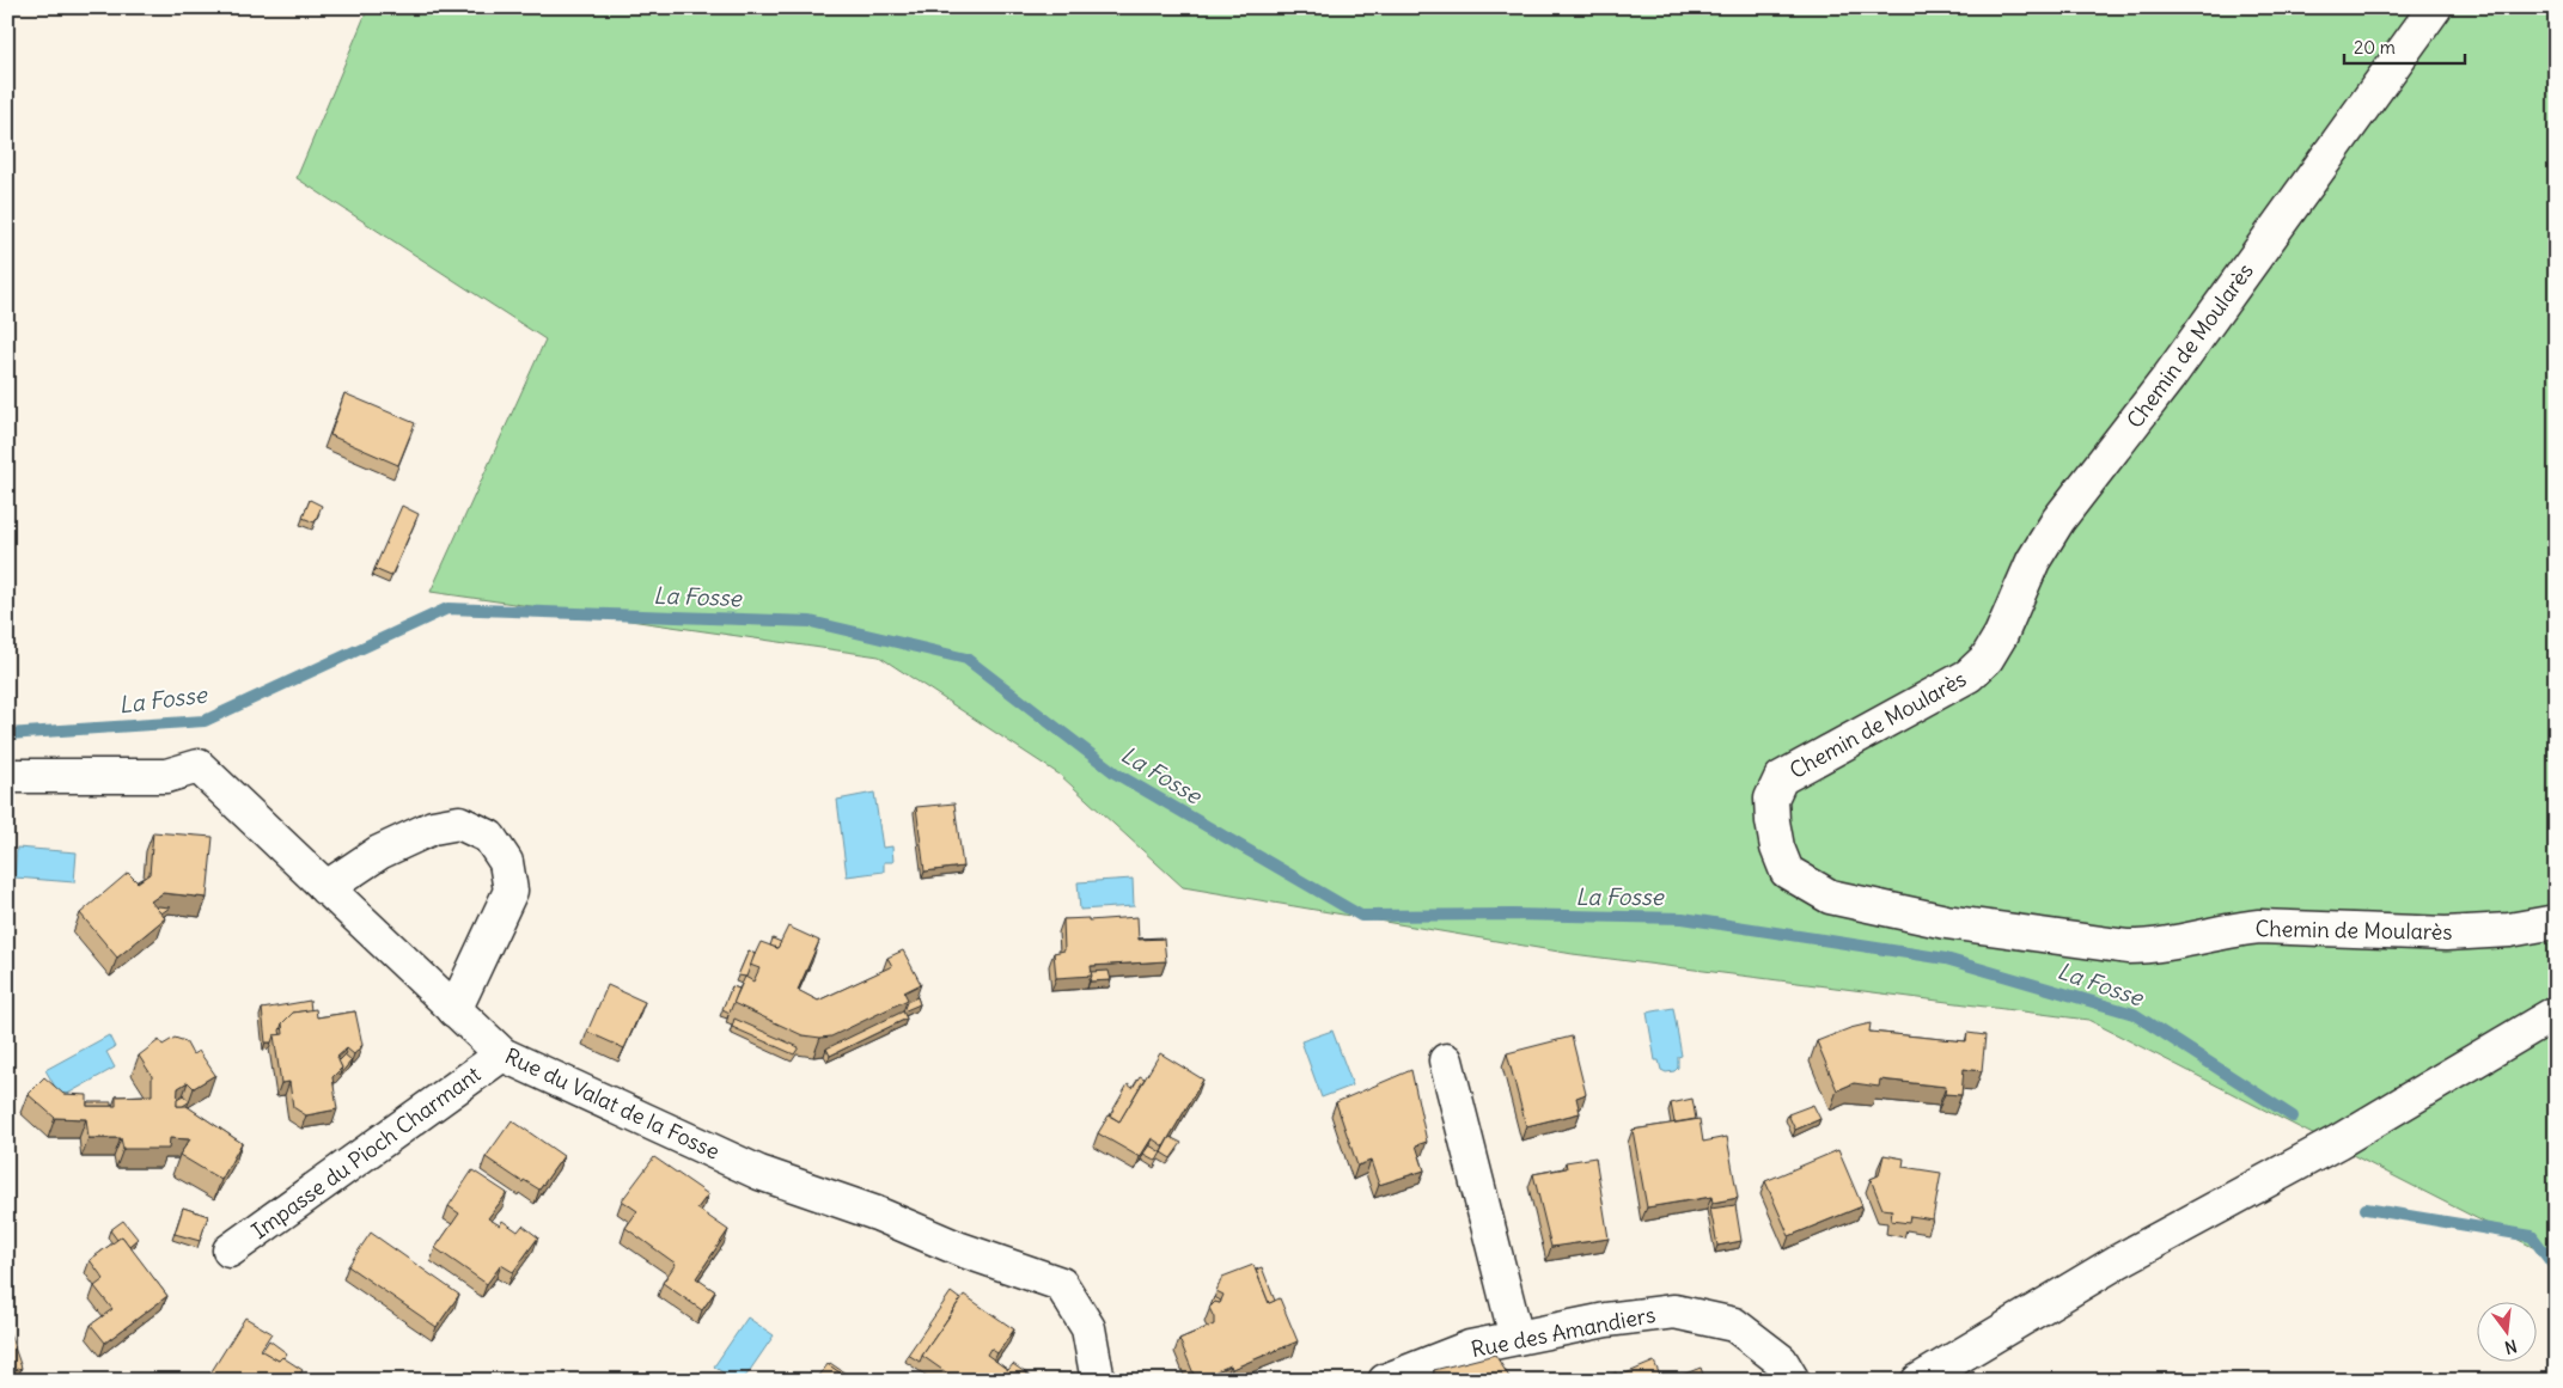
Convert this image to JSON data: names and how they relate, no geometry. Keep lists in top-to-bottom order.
{
  "streets": {
    "street": [
      "Chemin de Moularès",
      "Rue du Valat de la Fosse",
      "Impasse du Pioch Charmant",
      "Rue des Amandiers"
    ]
  },
  "crossings": [
    ["Rue du Valat de la Fosse", "Impasse du Pioch Charmant"]
  ],
  "water": ["La Fosse"],
  "scale_bar": "20 m",
  "north": "bottom"
}
